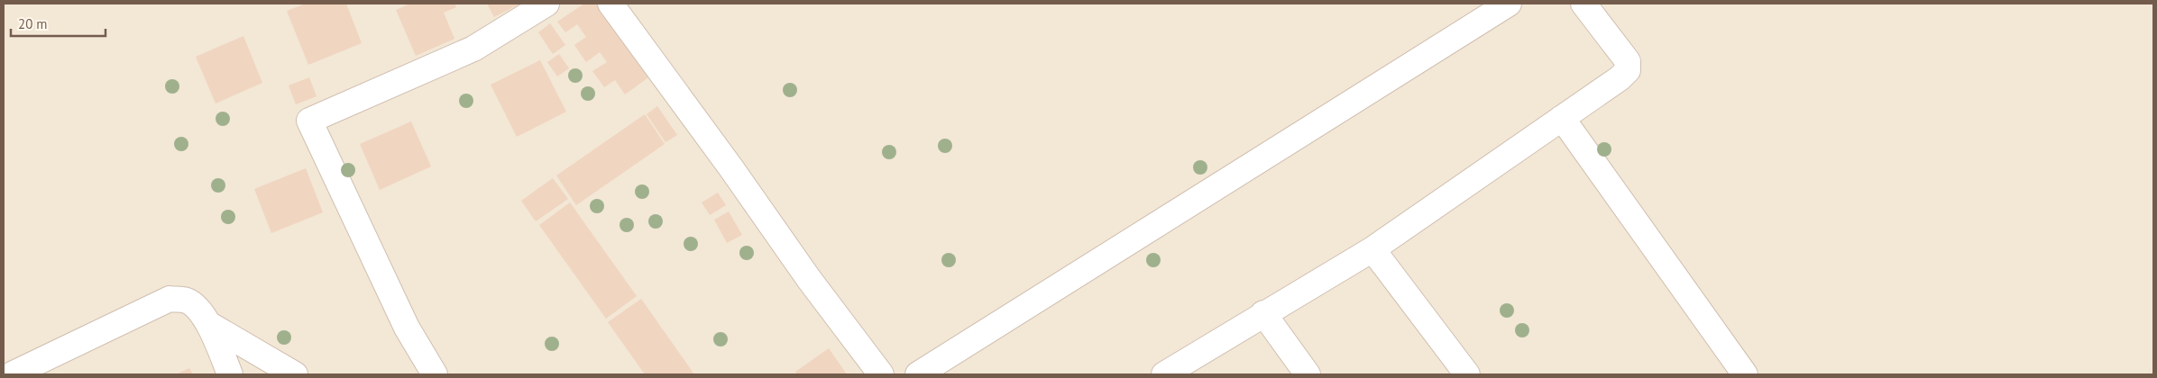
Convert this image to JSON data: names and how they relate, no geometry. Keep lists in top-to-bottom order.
{
  "scale_bar": "20 m"
}
